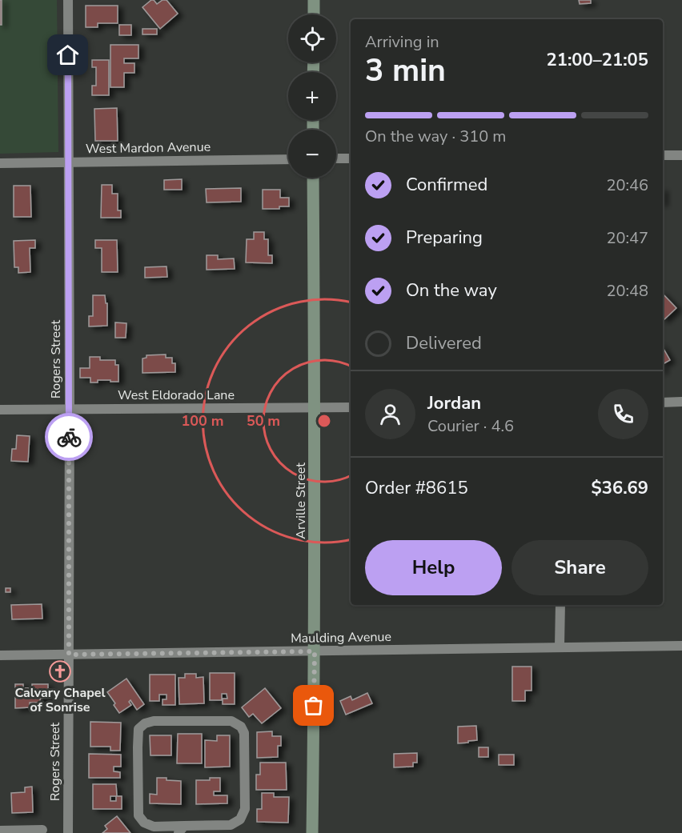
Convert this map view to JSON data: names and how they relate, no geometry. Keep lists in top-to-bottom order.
{
  "streets": {
    "street": [
      "West Mardon Avenue",
      "Rogers Street",
      "West Eldorado Lane",
      "Arville Street",
      "Maulding Avenue"
    ]
  },
  "crossings": [
    ["West Mardon Avenue", "Rogers Street"],
    ["Rogers Street", "West Eldorado Lane"],
    ["Rogers Street", "Maulding Avenue"],
    ["West Eldorado Lane", "Arville Street"],
    ["Arville Street", "Maulding Avenue"]
  ],
  "places": {
    "church": ["Calvary Chapel of Sonrise"]
  },
  "page": {
    "map_buttons": ["+", "−"],
    "heading": ["3 min", "Arriving in", "21:00–21:05"],
    "panel": [
      "Jordan",
      "Courier · 4.6",
      "Order #8615",
      "$36.69"
    ],
    "bar": "On the way · 310 m",
    "list": [
      ["Confirmed", "20:46"],
      ["Preparing", "20:47"],
      ["On the way", "20:48"],
      "Delivered"
    ],
    "buttons": ["Help", "Share"]
  },
  "rings": ["100 m", "50 m"]
}
